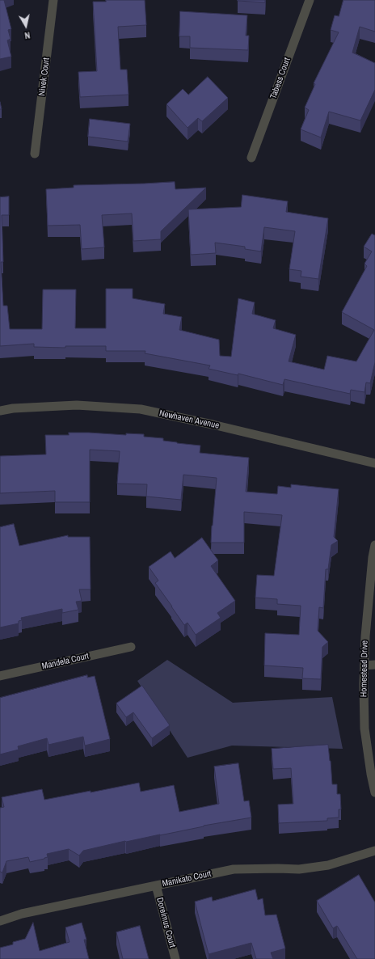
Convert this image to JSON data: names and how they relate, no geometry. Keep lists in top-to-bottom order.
{
  "streets": {
    "street": [
      "Nivek Court",
      "Tabess Court",
      "Newhaven Avenue",
      "Mandela Court",
      "Homestead Drive",
      "Manikato Court",
      "Doreimus Court"
    ]
  },
  "crossings": [
    ["Manikato Court", "Doreimus Court"]
  ],
  "north": "bottom"
}
